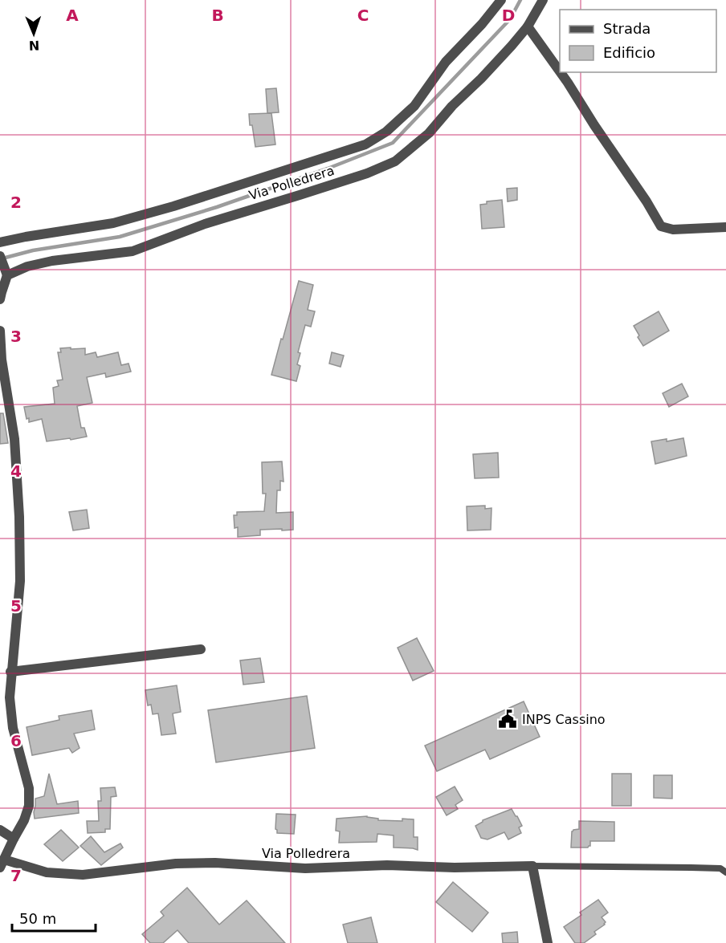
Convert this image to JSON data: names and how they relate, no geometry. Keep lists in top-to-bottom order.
{
  "streets": {
    "street": ["Via Polledrera"]
  },
  "places": {
    "public building": ["INPS Cassino"]
  },
  "legend": ["Strada", "Edificio"],
  "scale_bar": "50 m",
  "north": "bottom",
  "grid": {
    "columns": [
      "A",
      "B",
      "C",
      "D"
    ],
    "rows": [
      "2",
      "3",
      "4",
      "5",
      "6",
      "7"
    ]
  }
}
